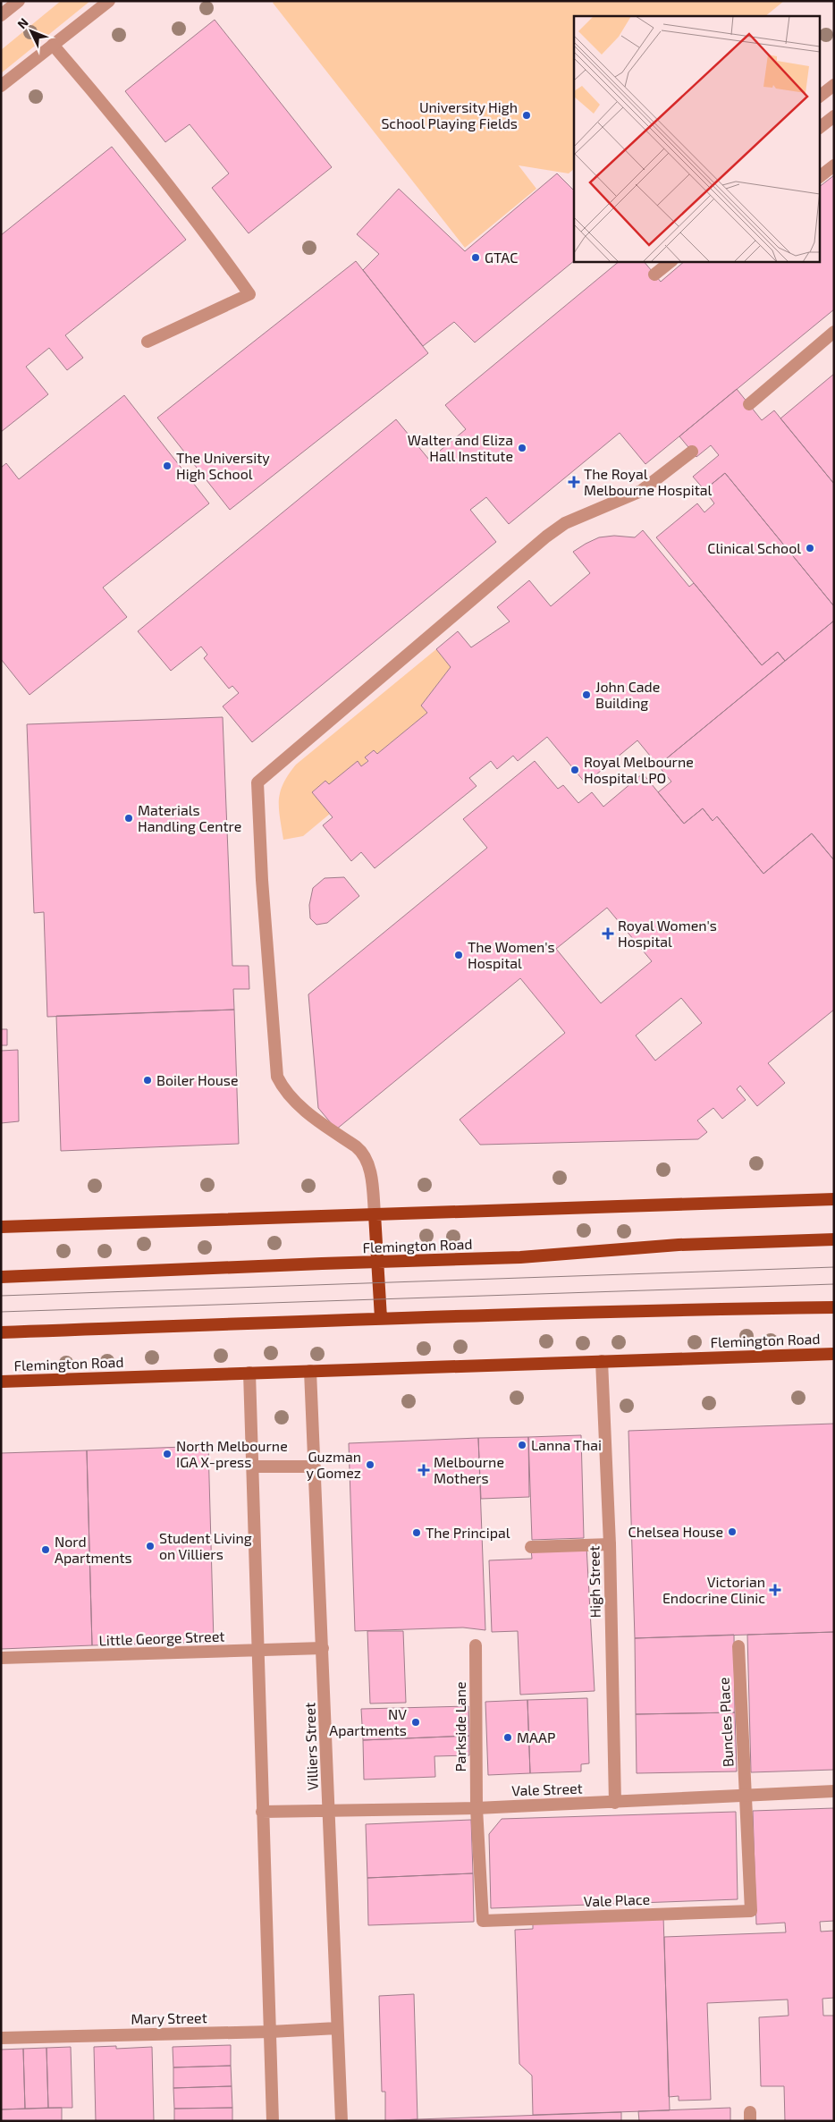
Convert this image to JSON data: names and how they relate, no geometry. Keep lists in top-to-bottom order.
{
  "streets": {
    "main road": ["Flemington Road"],
    "street": [
      "High Street",
      "Little George Street",
      "Buncles Place",
      "Parkside Lane",
      "Villiers Street",
      "Vale Street",
      "Vale Place",
      "Mary Street"
    ]
  },
  "crossings": [
    ["Flemington Road", "High Street"],
    ["Flemington Road", "Villiers Street"],
    ["High Street", "Vale Street"],
    ["Little George Street", "Villiers Street"],
    ["Buncles Place", "Vale Street"],
    ["Buncles Place", "Vale Place"],
    ["Parkside Lane", "Vale Street"],
    ["Parkside Lane", "Vale Place"],
    ["Villiers Street", "Vale Street"],
    ["Villiers Street", "Mary Street"],
    ["Vale Street", "Vale Place"]
  ],
  "places": {
    "other": [
      "University High School Playing Fields",
      "GTAC",
      "Walter and Eliza Hall Institute",
      "The University High School",
      "Clinical School",
      "John Cade Building",
      "Royal Melbourne Hospital LPO",
      "Materials Handling Centre",
      "The Women's Hospital",
      "Boiler House",
      "Lanna Thai",
      "North Melbourne IGA X-press",
      "Guzman y Gomez",
      "Chelsea House",
      "The Principal",
      "Student Living on Villiers",
      "Nord Apartments",
      "NV Apartments",
      "MAAP"
    ],
    "health": [
      "The Royal Melbourne Hospital",
      "Royal Women's Hospital",
      "Melbourne Mothers",
      "Victorian Endocrine Clinic"
    ]
  },
  "north": "top left"
}
